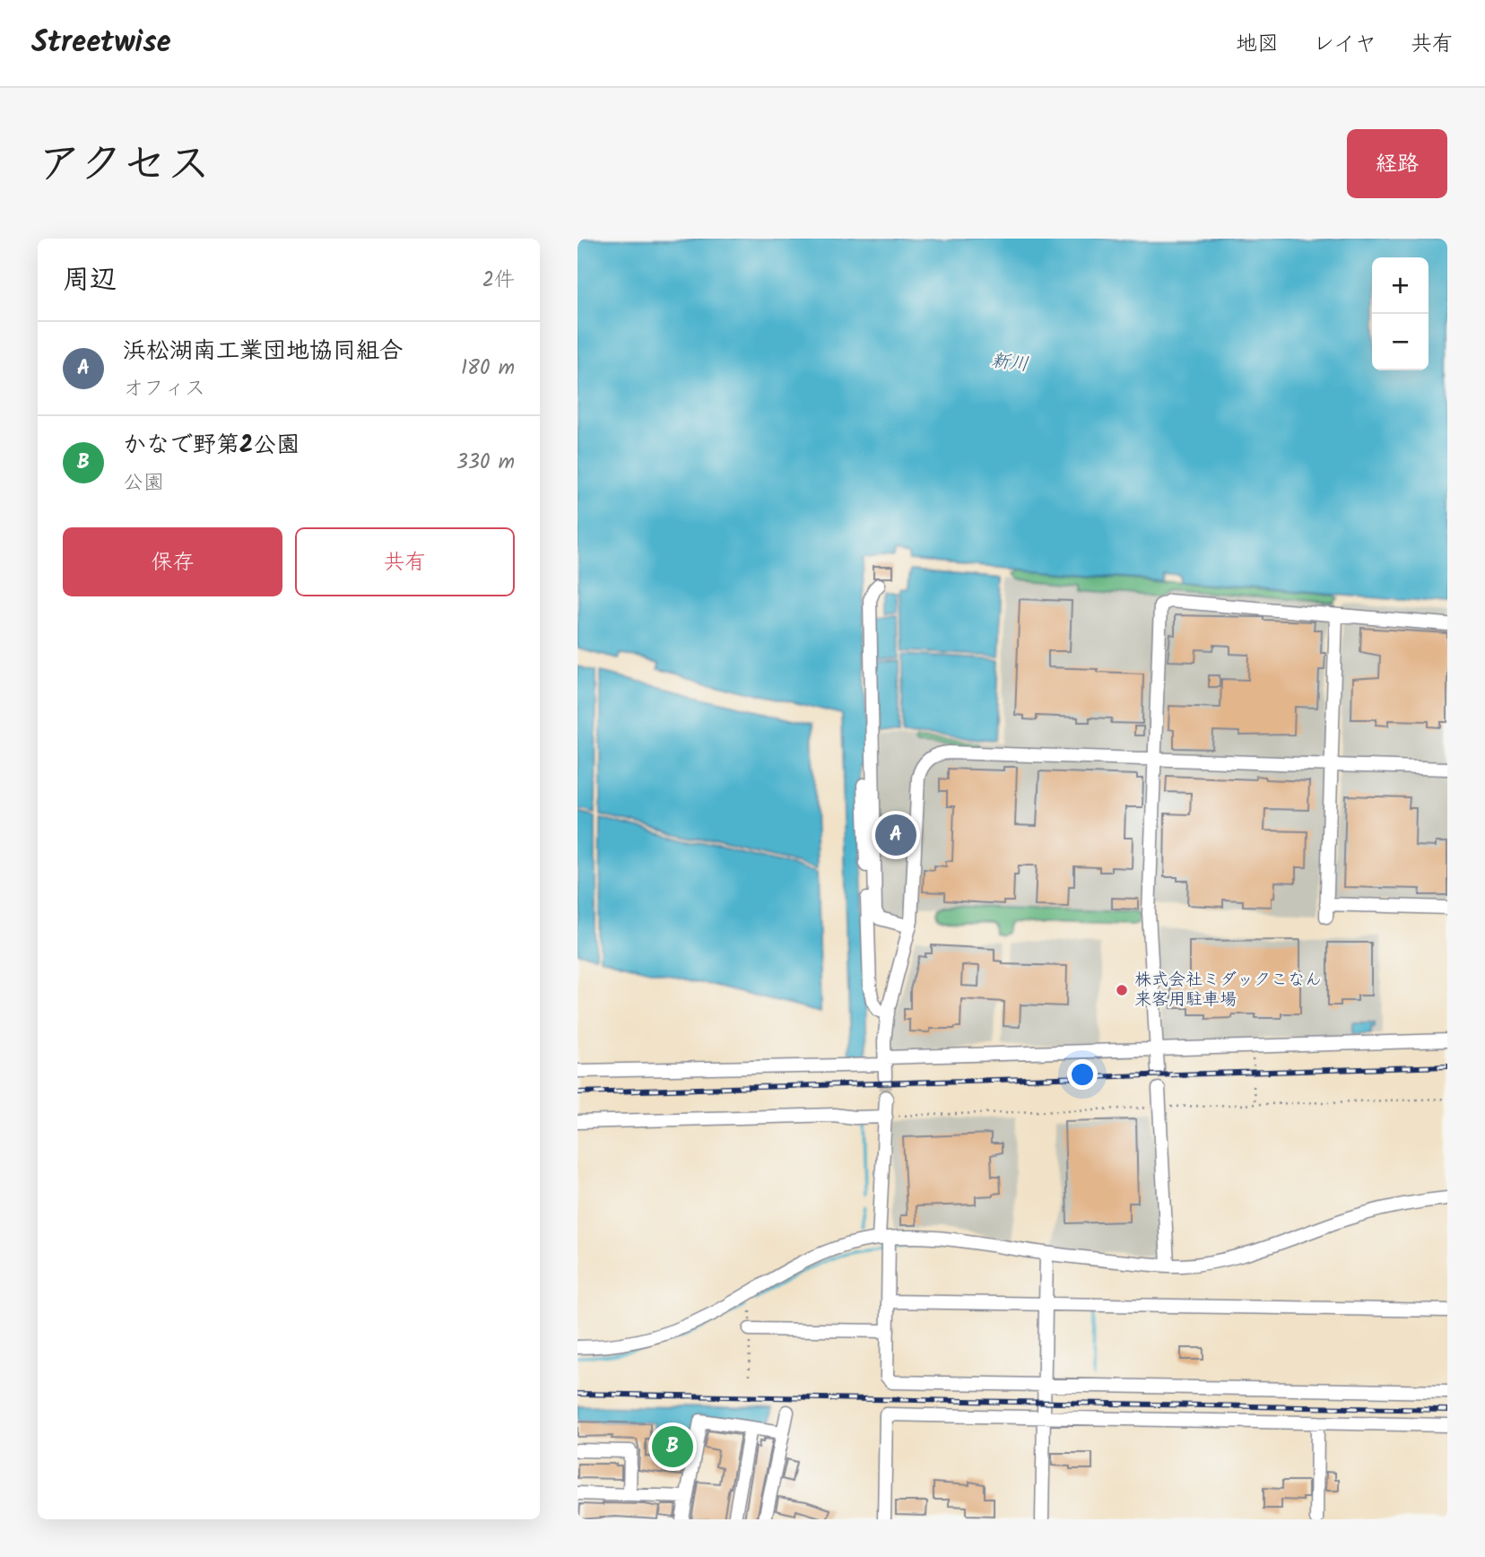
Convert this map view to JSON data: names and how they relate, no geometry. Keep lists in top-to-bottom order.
{
  "water": ["新川"],
  "places": ["株式会社ミダックこなん 来客用駐車場"],
  "page": {
    "header": "Streetwise",
    "nav": ["地図", "レイヤ", "共有"],
    "title": "アクセス",
    "buttons": [
      "経路",
      ["保存", "共有"]
    ],
    "heading": ["周辺", "2件"],
    "map_buttons": ["+", "−"],
    "list": [
      {
        "mark": "A",
        "name": "浜松湖南工業団地協同組合",
        "note": "オフィス",
        "value": "180 m"
      },
      {
        "mark": "B",
        "name": "かなで野第2公園",
        "note": "公園",
        "value": "330 m"
      }
    ],
    "pins": ["A", "B"]
  }
}
